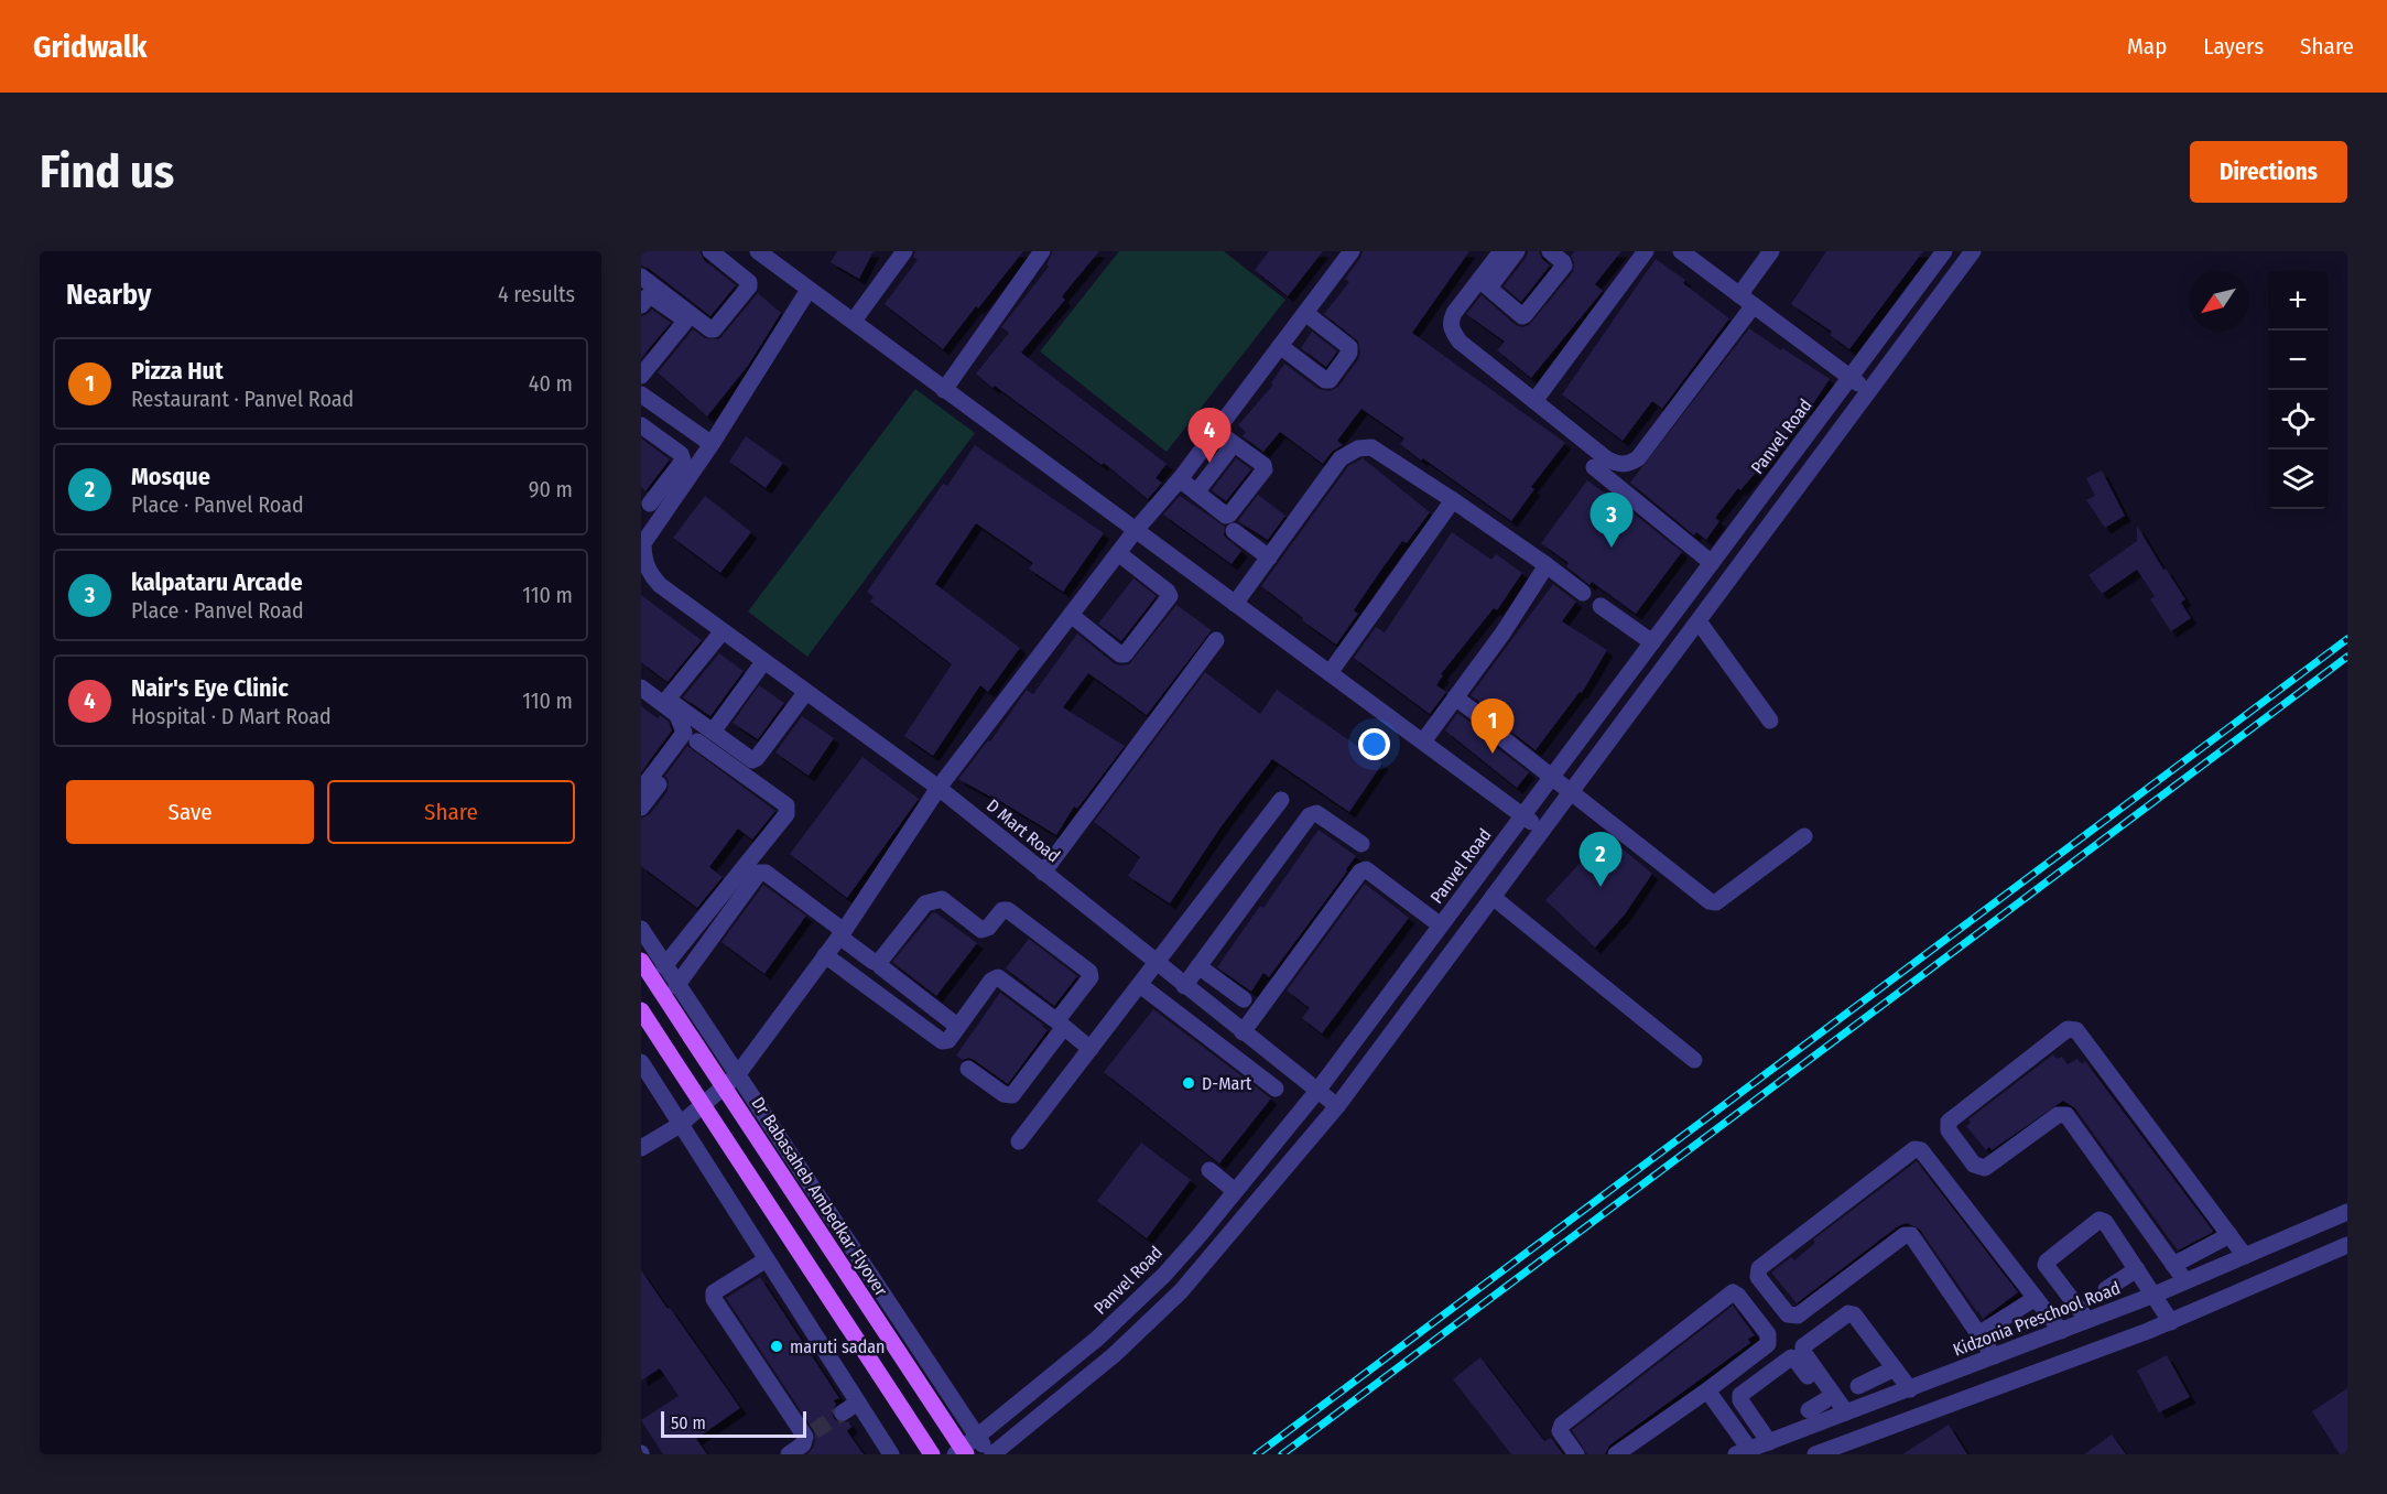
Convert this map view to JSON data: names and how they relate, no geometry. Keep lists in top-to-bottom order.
{
  "streets": {
    "main road": ["Dr Babasaheb Ambedkar Flyover"],
    "street": ["Panvel Road", "D Mart Road", "Kidzonia Preschool Road"]
  },
  "crossings": [
    ["Panvel Road", "D Mart Road"]
  ],
  "places": ["D-Mart", "maruti sadan"],
  "scale_bar": "50 m",
  "north": "bottom left",
  "page": {
    "header": "Gridwalk",
    "nav": ["Map", "Layers", "Share"],
    "buttons": [
      "Directions",
      ["Save", "Share"]
    ],
    "title": "Find us",
    "heading": ["Nearby", "4 results"],
    "map_buttons": ["+", "−"],
    "list": [
      {
        "mark": "1",
        "name": "Pizza Hut",
        "note": "Restaurant · Panvel Road",
        "value": "40 m"
      },
      {
        "mark": "2",
        "name": "Mosque",
        "note": "Place · Panvel Road",
        "value": "90 m"
      },
      {
        "mark": "3",
        "name": "kalpataru Arcade",
        "note": "Place · Panvel Road",
        "value": "110 m"
      },
      {
        "mark": "4",
        "name": "Nair's Eye Clinic",
        "note": "Hospital · D Mart Road",
        "value": "110 m"
      }
    ],
    "pins": [
      "4",
      "3",
      "1",
      "2"
    ],
    "scale": "50 m"
  }
}
